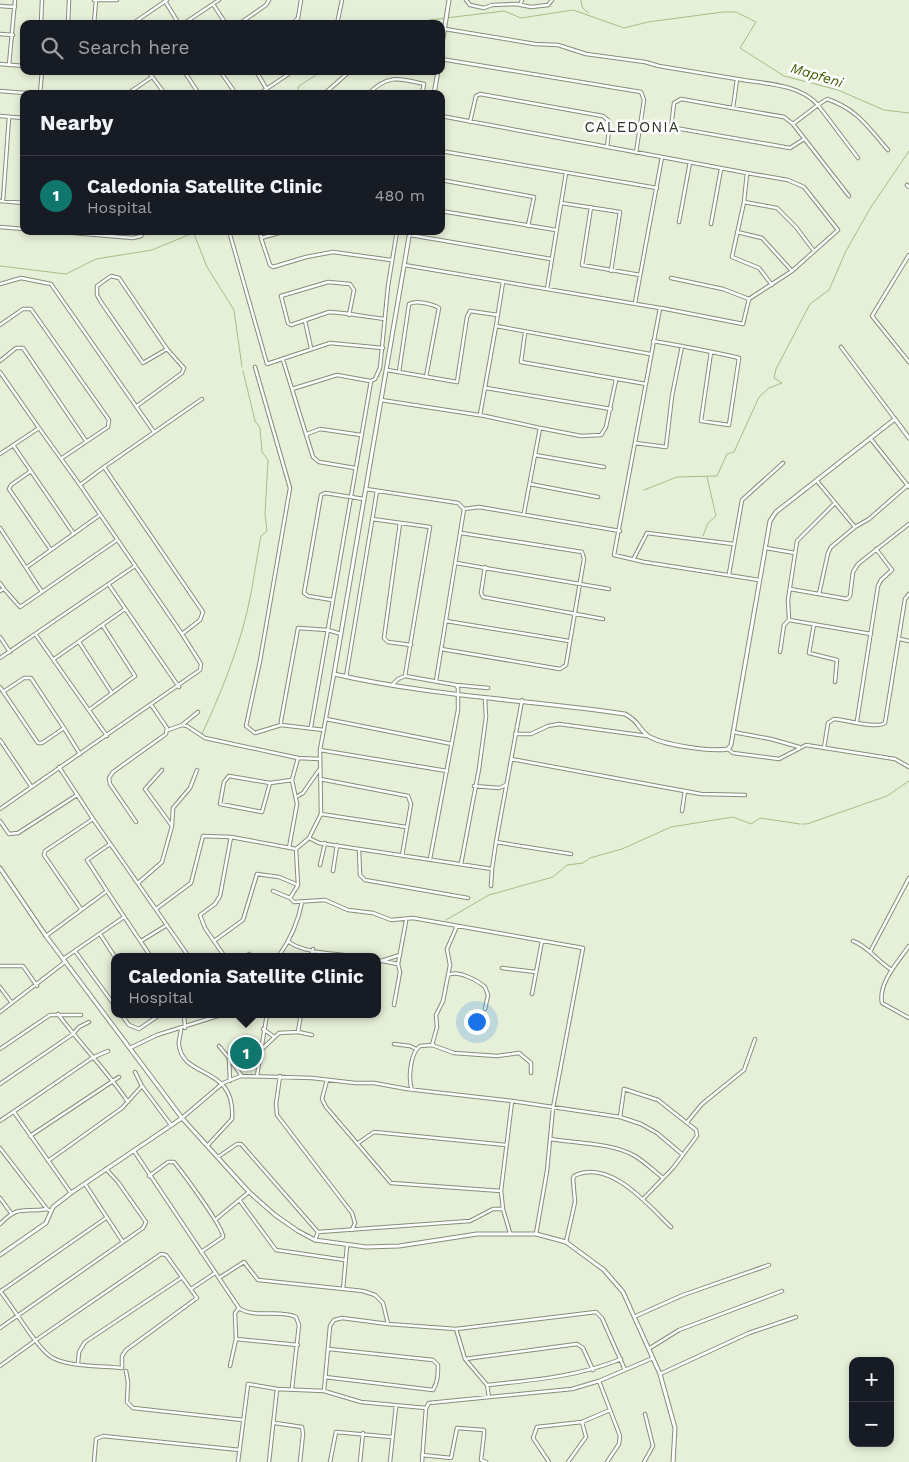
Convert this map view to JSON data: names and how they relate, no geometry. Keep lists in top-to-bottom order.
{
  "districts": ["CALEDONIA"],
  "water": ["Mapfeni"],
  "page": {
    "search": "Search here",
    "heading": "Nearby",
    "list": [
      {
        "mark": "1",
        "name": "Caledonia Satellite Clinic",
        "note": "Hospital",
        "value": "480 m"
      }
    ],
    "popup": ["Caledonia Satellite Clinic", "Hospital"],
    "pins": "1",
    "map_buttons": ["+", "−"]
  }
}
